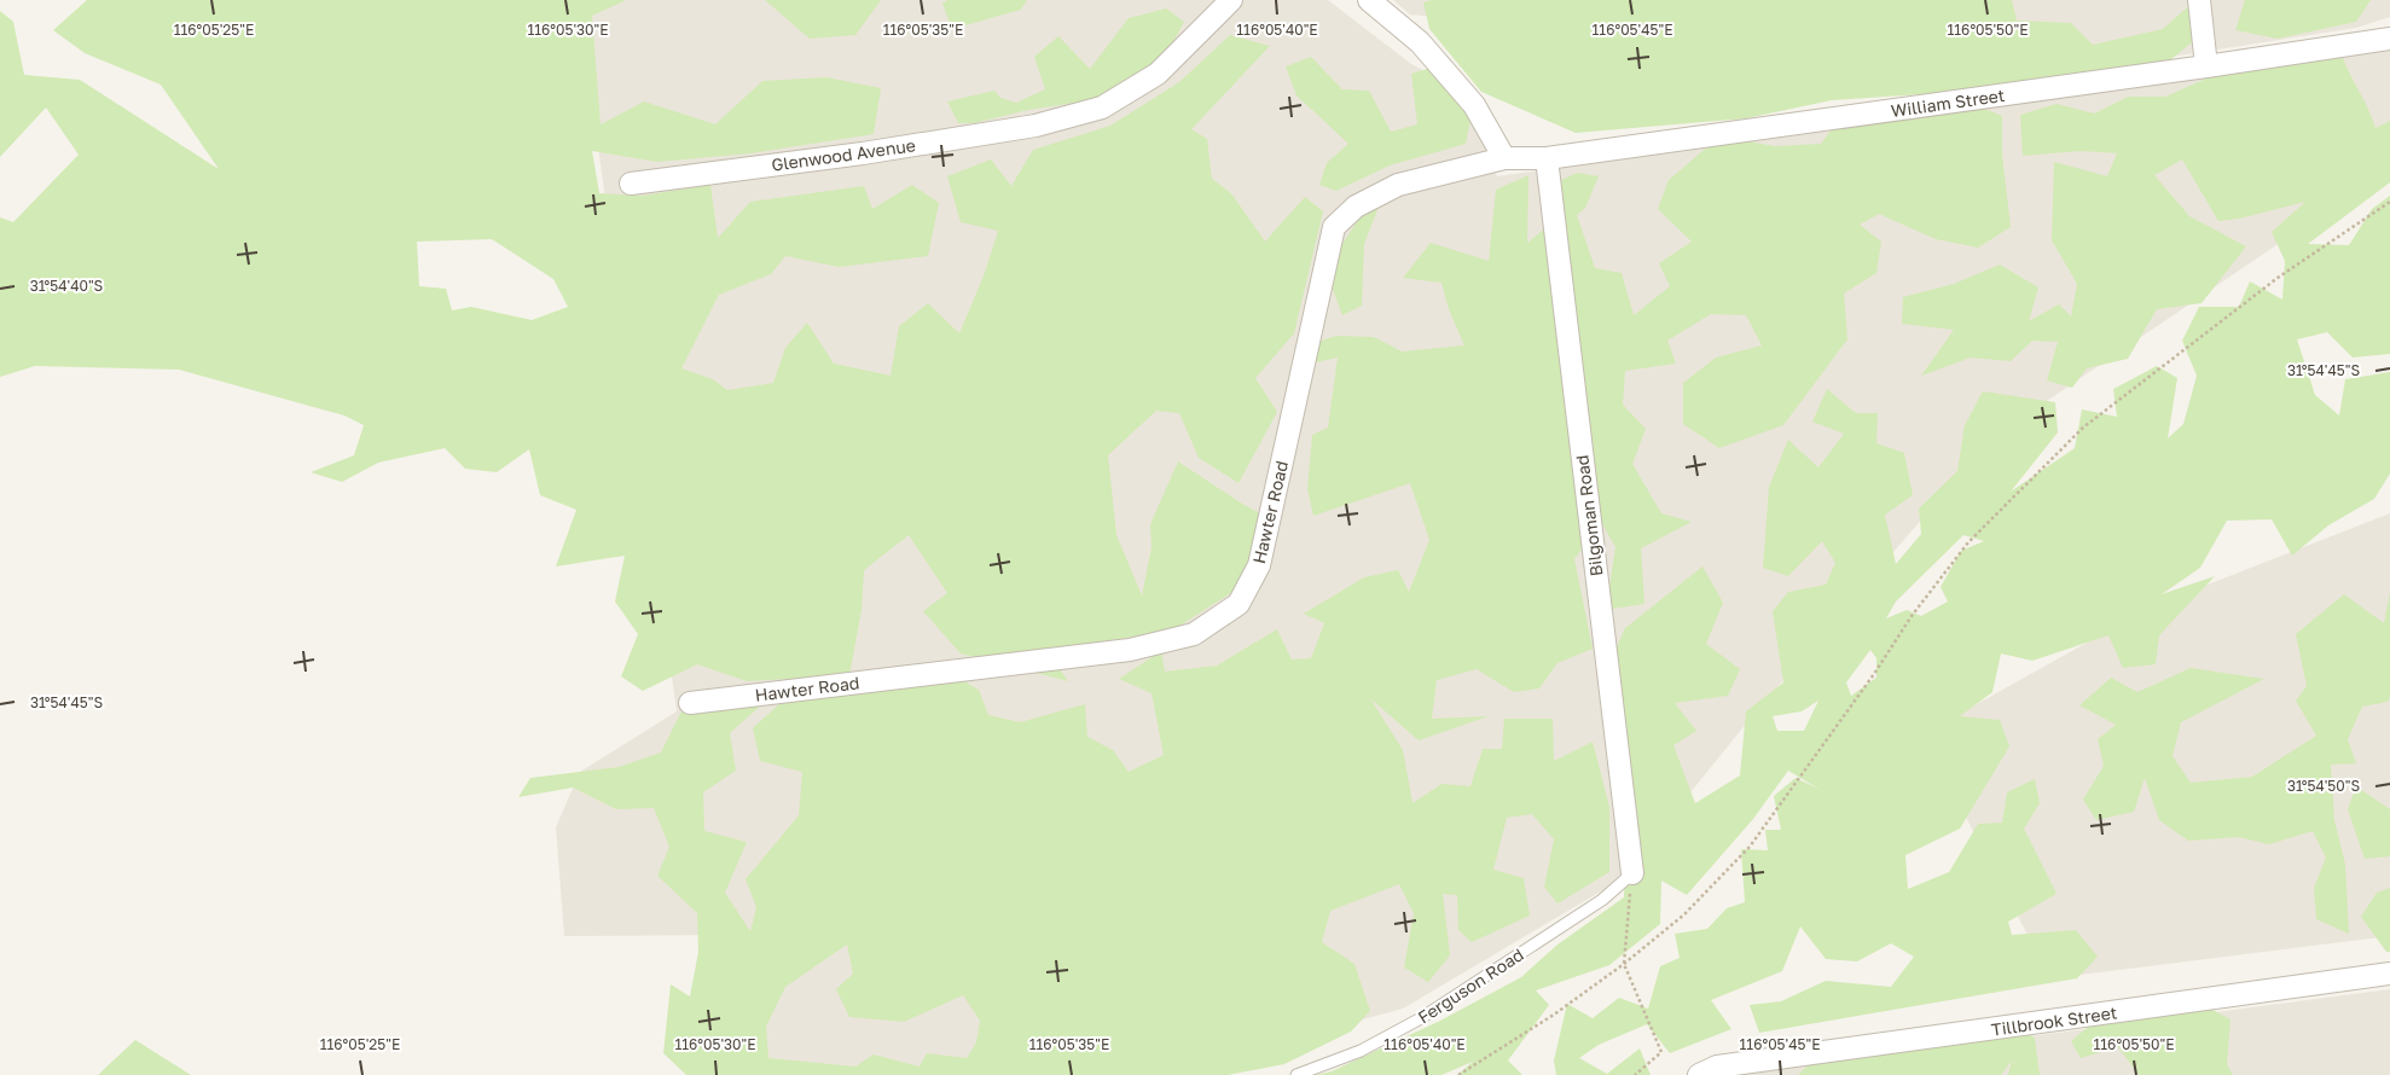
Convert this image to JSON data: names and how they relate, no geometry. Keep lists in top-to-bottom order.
{
  "streets": {
    "street": [
      "William Street",
      "Glenwood Avenue",
      "Hawter Road",
      "Bilgoman Road",
      "Tillbrook Street"
    ],
    "lane": ["Ferguson Road"]
  },
  "crossings": [
    ["William Street", "Hawter Road"],
    ["William Street", "Bilgoman Road"],
    ["Bilgoman Road", "Ferguson Road"]
  ],
  "coordinates": [
    "116°05'25\"E",
    "116°05'30\"E",
    "116°05'35\"E",
    "116°05'40\"E",
    "116°05'45\"E",
    "116°05'50\"E",
    "31°54'40\"S",
    "31°54'45\"S",
    "31°54'50\"S"
  ]
}
